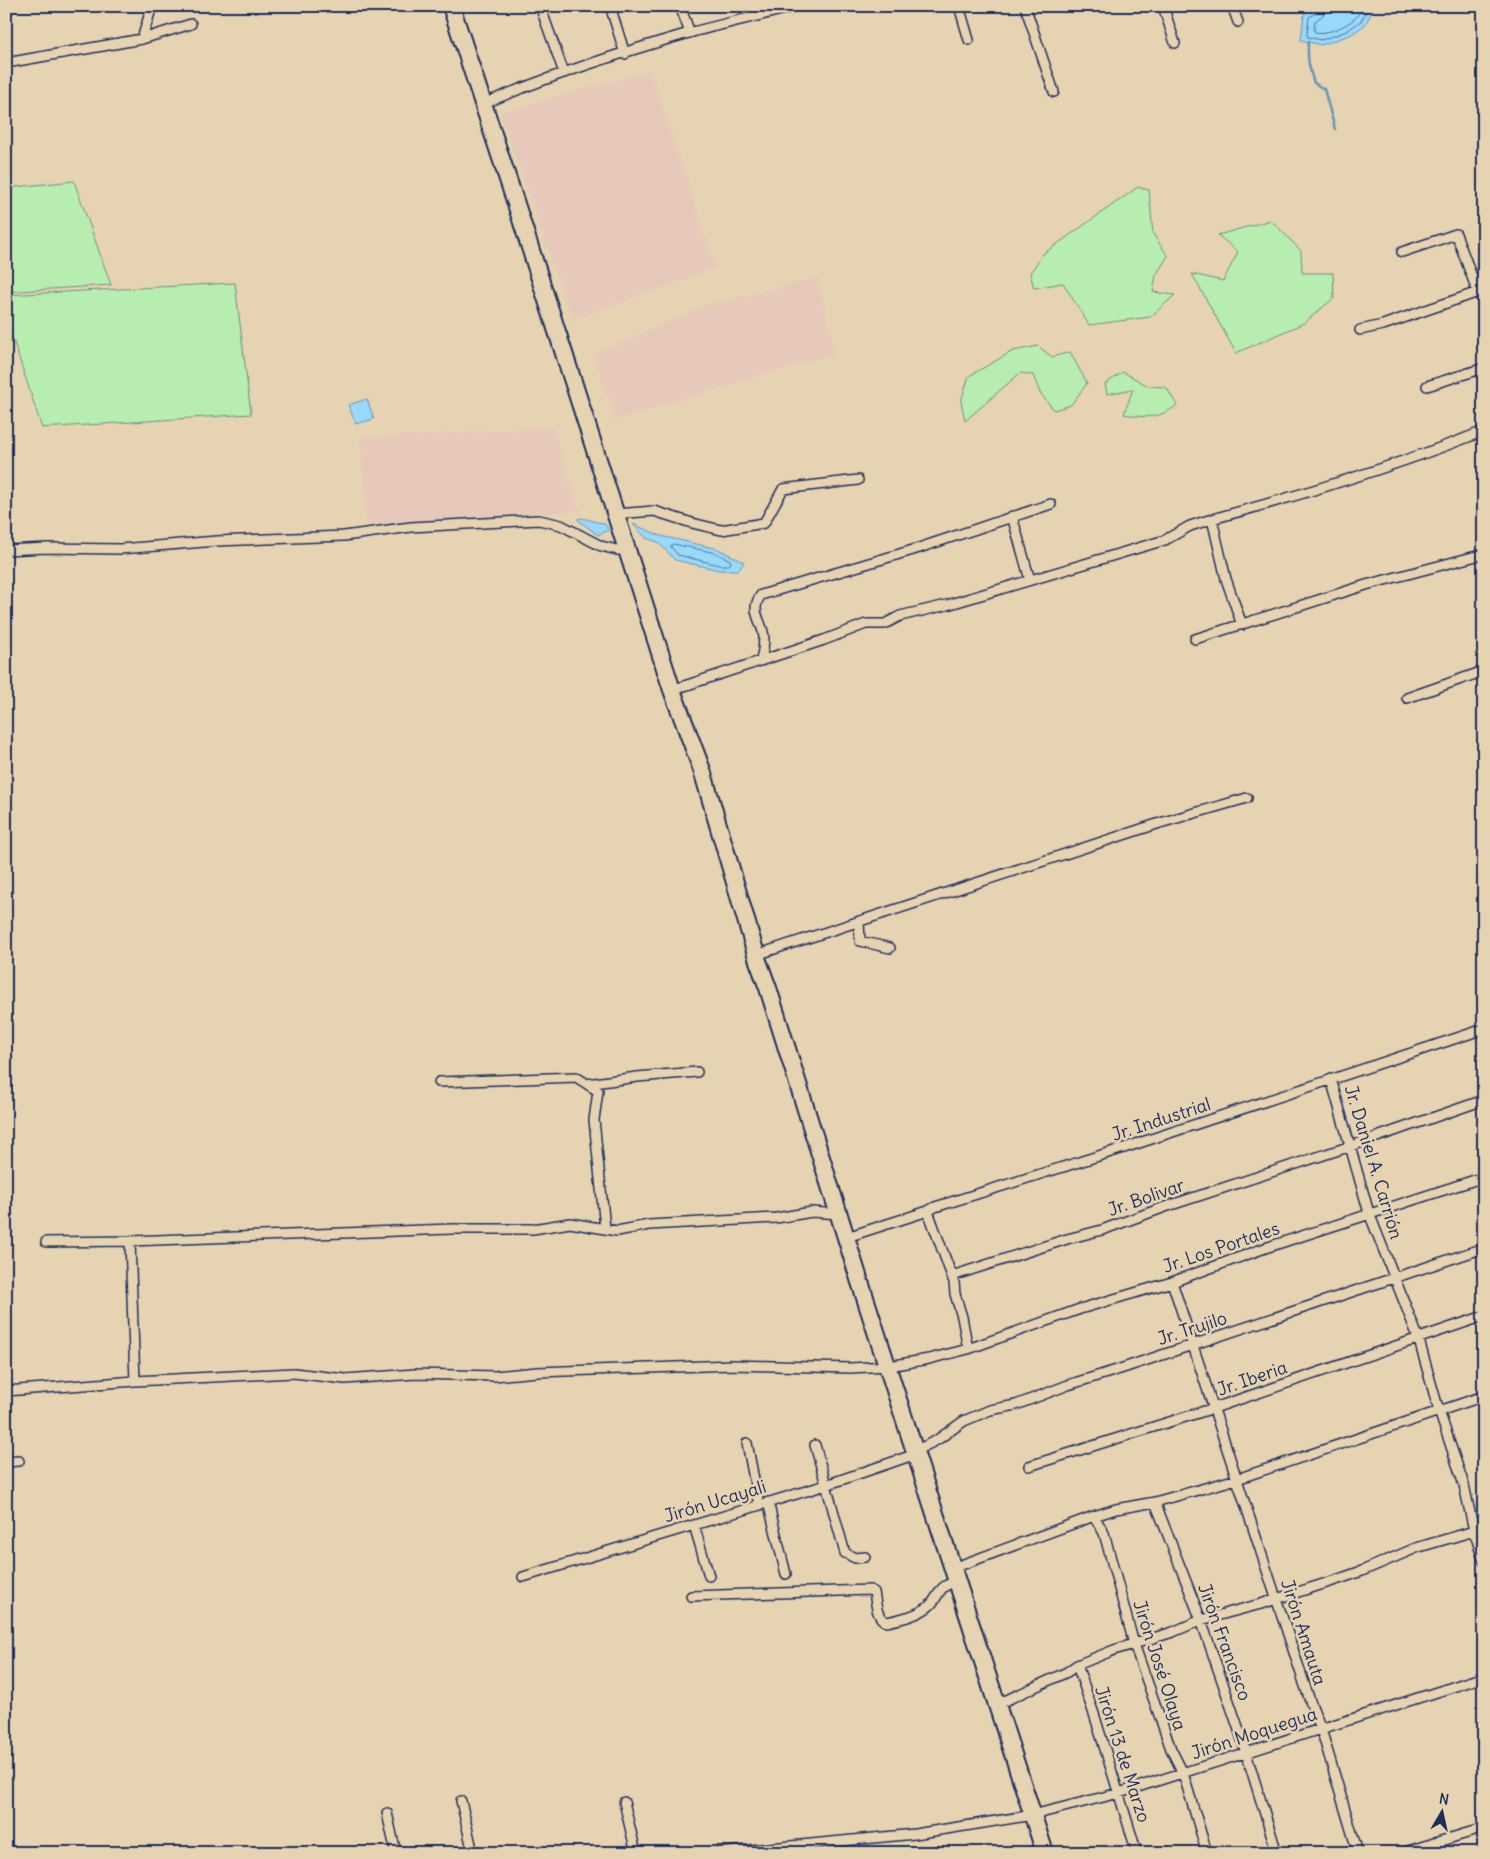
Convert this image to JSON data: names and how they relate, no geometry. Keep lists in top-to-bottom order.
{
  "streets": {
    "street": [
      "Jr. Industrial",
      "Jr. Daniel A. Carrión",
      "Jr. Bolivar",
      "Jr. Los Portales",
      "Jr. Trujilo",
      "Jr. Iberia",
      "Jirón Ucayali",
      "Jirón Amauta",
      "Jirón Francisco",
      "Jirón José Olaya",
      "Jirón Moquegua",
      "Jirón 13 de Marzo"
    ]
  },
  "crossings": [
    ["Jr. Industrial", "Jr. Daniel A. Carrión"],
    ["Jr. Daniel A. Carrión", "Jr. Bolivar"],
    ["Jr. Daniel A. Carrión", "Jr. Los Portales"],
    ["Jr. Daniel A. Carrión", "Jr. Trujilo"],
    ["Jr. Daniel A. Carrión", "Jr. Iberia"],
    ["Jr. Los Portales", "Jirón Amauta"],
    ["Jr. Trujilo", "Jirón Ucayali"],
    ["Jr. Trujilo", "Jirón Amauta"],
    ["Jr. Iberia", "Jirón Amauta"],
    ["Jirón Amauta", "Jirón Moquegua"],
    ["Jirón Francisco", "Jirón Moquegua"],
    ["Jirón José Olaya", "Jirón Moquegua"],
    ["Jirón Moquegua", "Jirón 13 de Marzo"]
  ],
  "north": "top"
}
